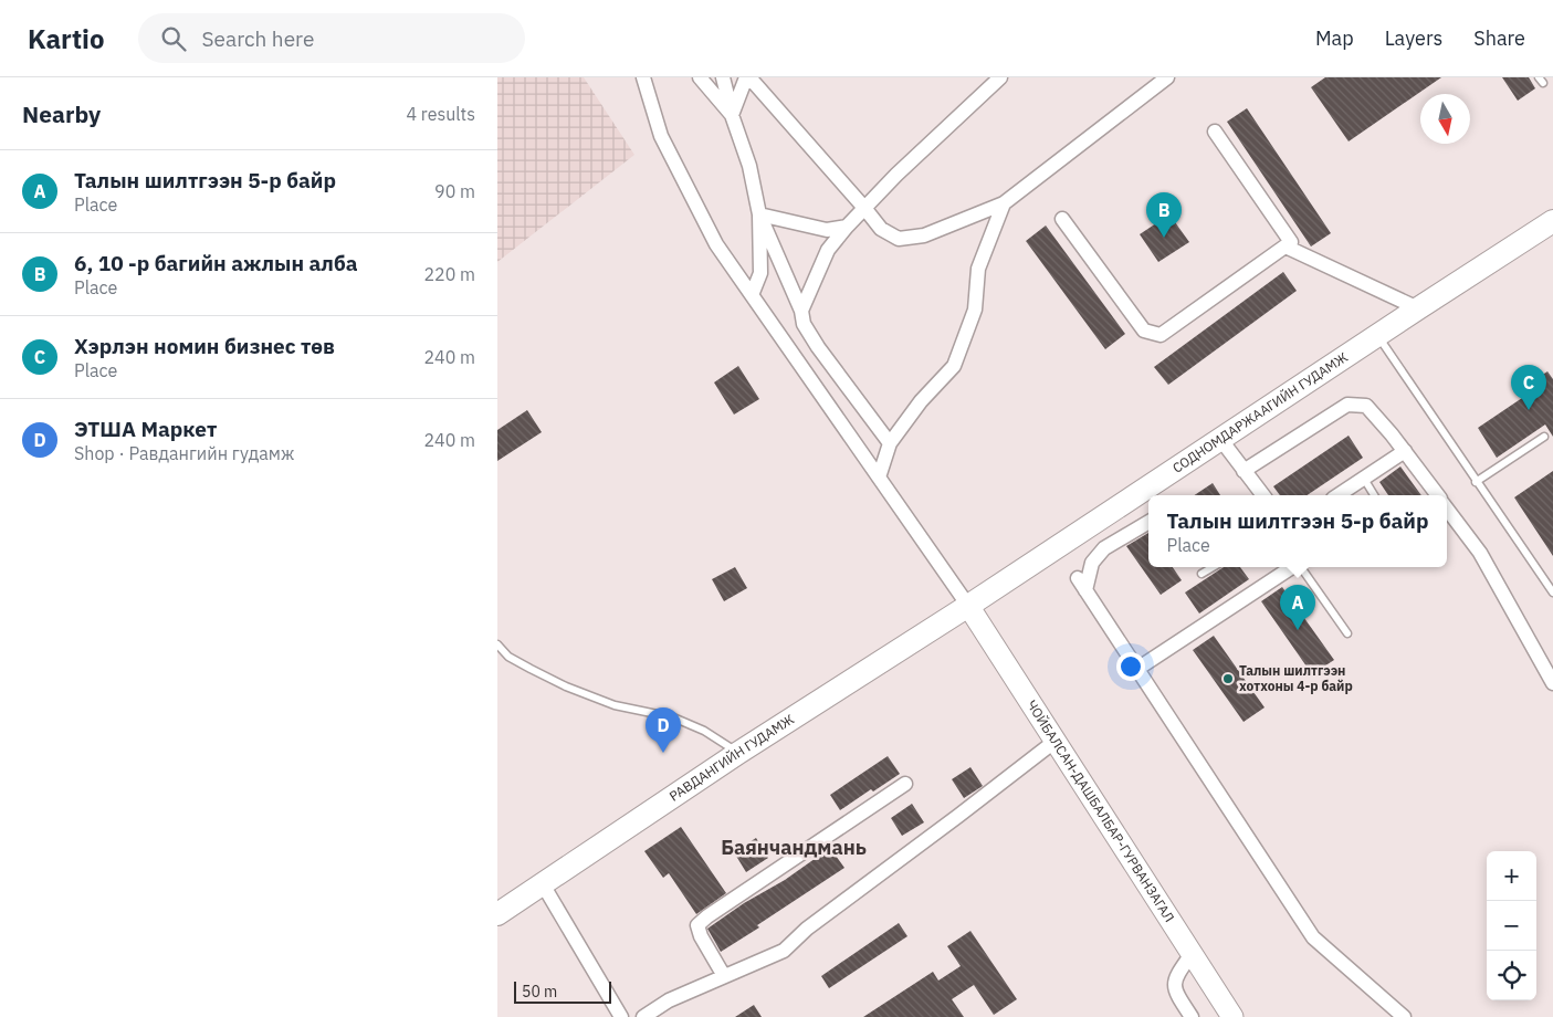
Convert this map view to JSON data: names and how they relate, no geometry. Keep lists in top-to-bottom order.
{
  "streets": {
    "main road": ["СОДНОМДАРЖААГИЙН ГУДАМЖ", "РАВДАНГИЙН ГУДАМЖ"],
    "street": ["ЧОЙБАЛСАН-ДАШБАЛБАР-ГУРВАНЗАГАЛ"]
  },
  "crossings": [
    ["СОДНОМДАРЖААГИЙН ГУДАМЖ", "РАВДАНГИЙН ГУДАМЖ"],
    ["СОДНОМДАРЖААГИЙН ГУДАМЖ", "ЧОЙБАЛСАН-ДАШБАЛБАР-ГУРВАНЗАГАЛ"],
    ["РАВДАНГИЙН ГУДАМЖ", "ЧОЙБАЛСАН-ДАШБАЛБАР-ГУРВАНЗАГАЛ"]
  ],
  "districts": ["Баянчандмань"],
  "places": ["Талын шилтгээн хотхоны 4-р байр"],
  "scale_bar": "50 m",
  "north": "bottom",
  "page": {
    "header": "Kartio",
    "search": "Search here",
    "nav": ["Map", "Layers", "Share"],
    "heading": ["Nearby", "4 results"],
    "list": [
      {
        "mark": "A",
        "name": "Талын шилтгээн 5-р байр",
        "note": "Place",
        "value": "90 m"
      },
      {
        "mark": "B",
        "name": "6, 10 -р багийн ажлын алба",
        "note": "Place",
        "value": "220 m"
      },
      {
        "mark": "C",
        "name": "Хэрлэн номин бизнес төв",
        "note": "Place",
        "value": "240 m"
      },
      {
        "mark": "D",
        "name": "ЭТША Маркет",
        "note": "Shop · Равдангийн гудамж",
        "value": "240 m"
      }
    ],
    "pins": [
      "B",
      "C",
      "A",
      "D"
    ],
    "popup": ["Талын шилтгээн 5-р байр", "Place"],
    "map_buttons": ["+", "−"],
    "scale": "50 m"
  }
}
